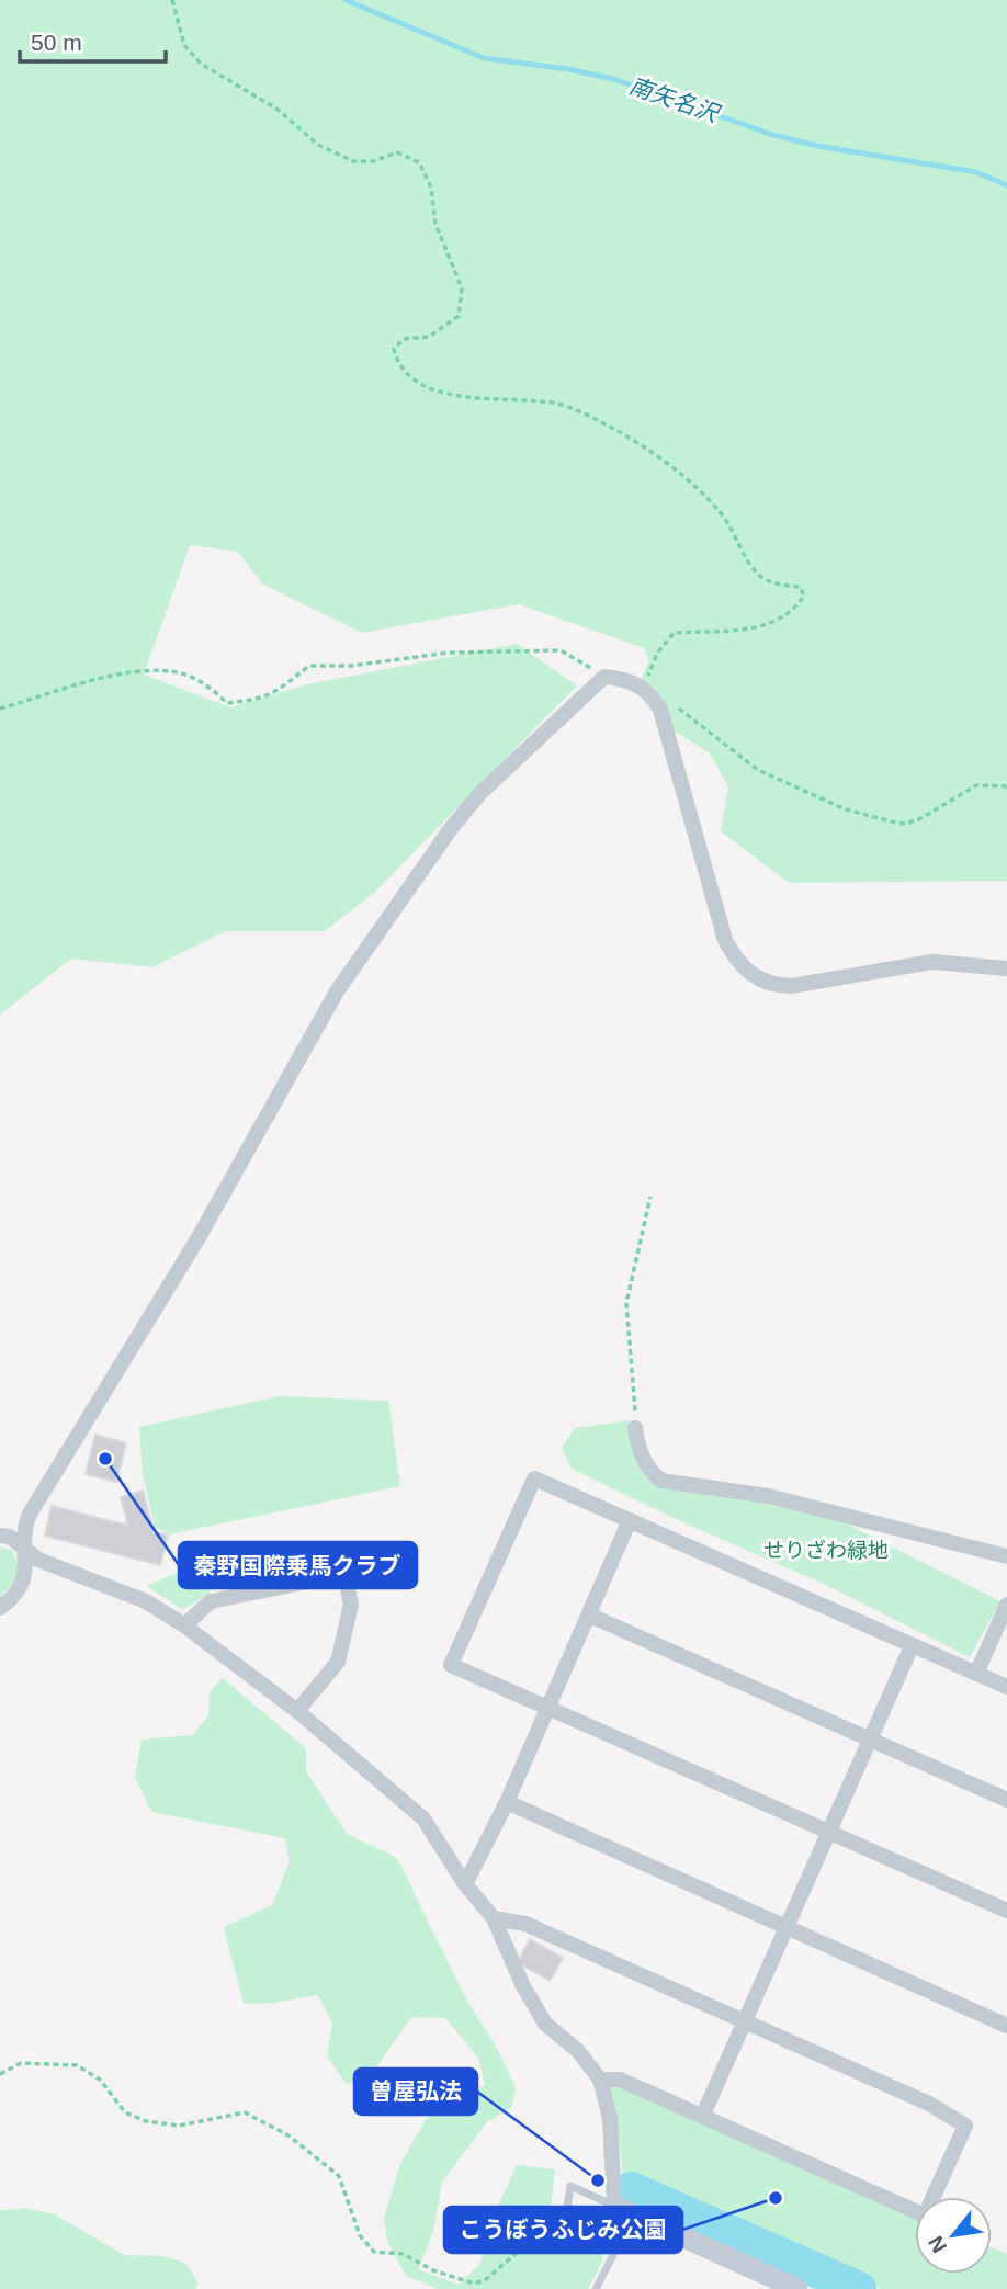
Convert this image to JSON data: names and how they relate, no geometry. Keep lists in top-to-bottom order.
{
  "water": ["南矢名沢"],
  "parks": ["せりざわ緑地"],
  "places": ["秦野国際乗馬クラブ", "曽屋弘法", "こうぼうふじみ公園"],
  "scale_bar": "50 m",
  "north": "bottom left"
}
